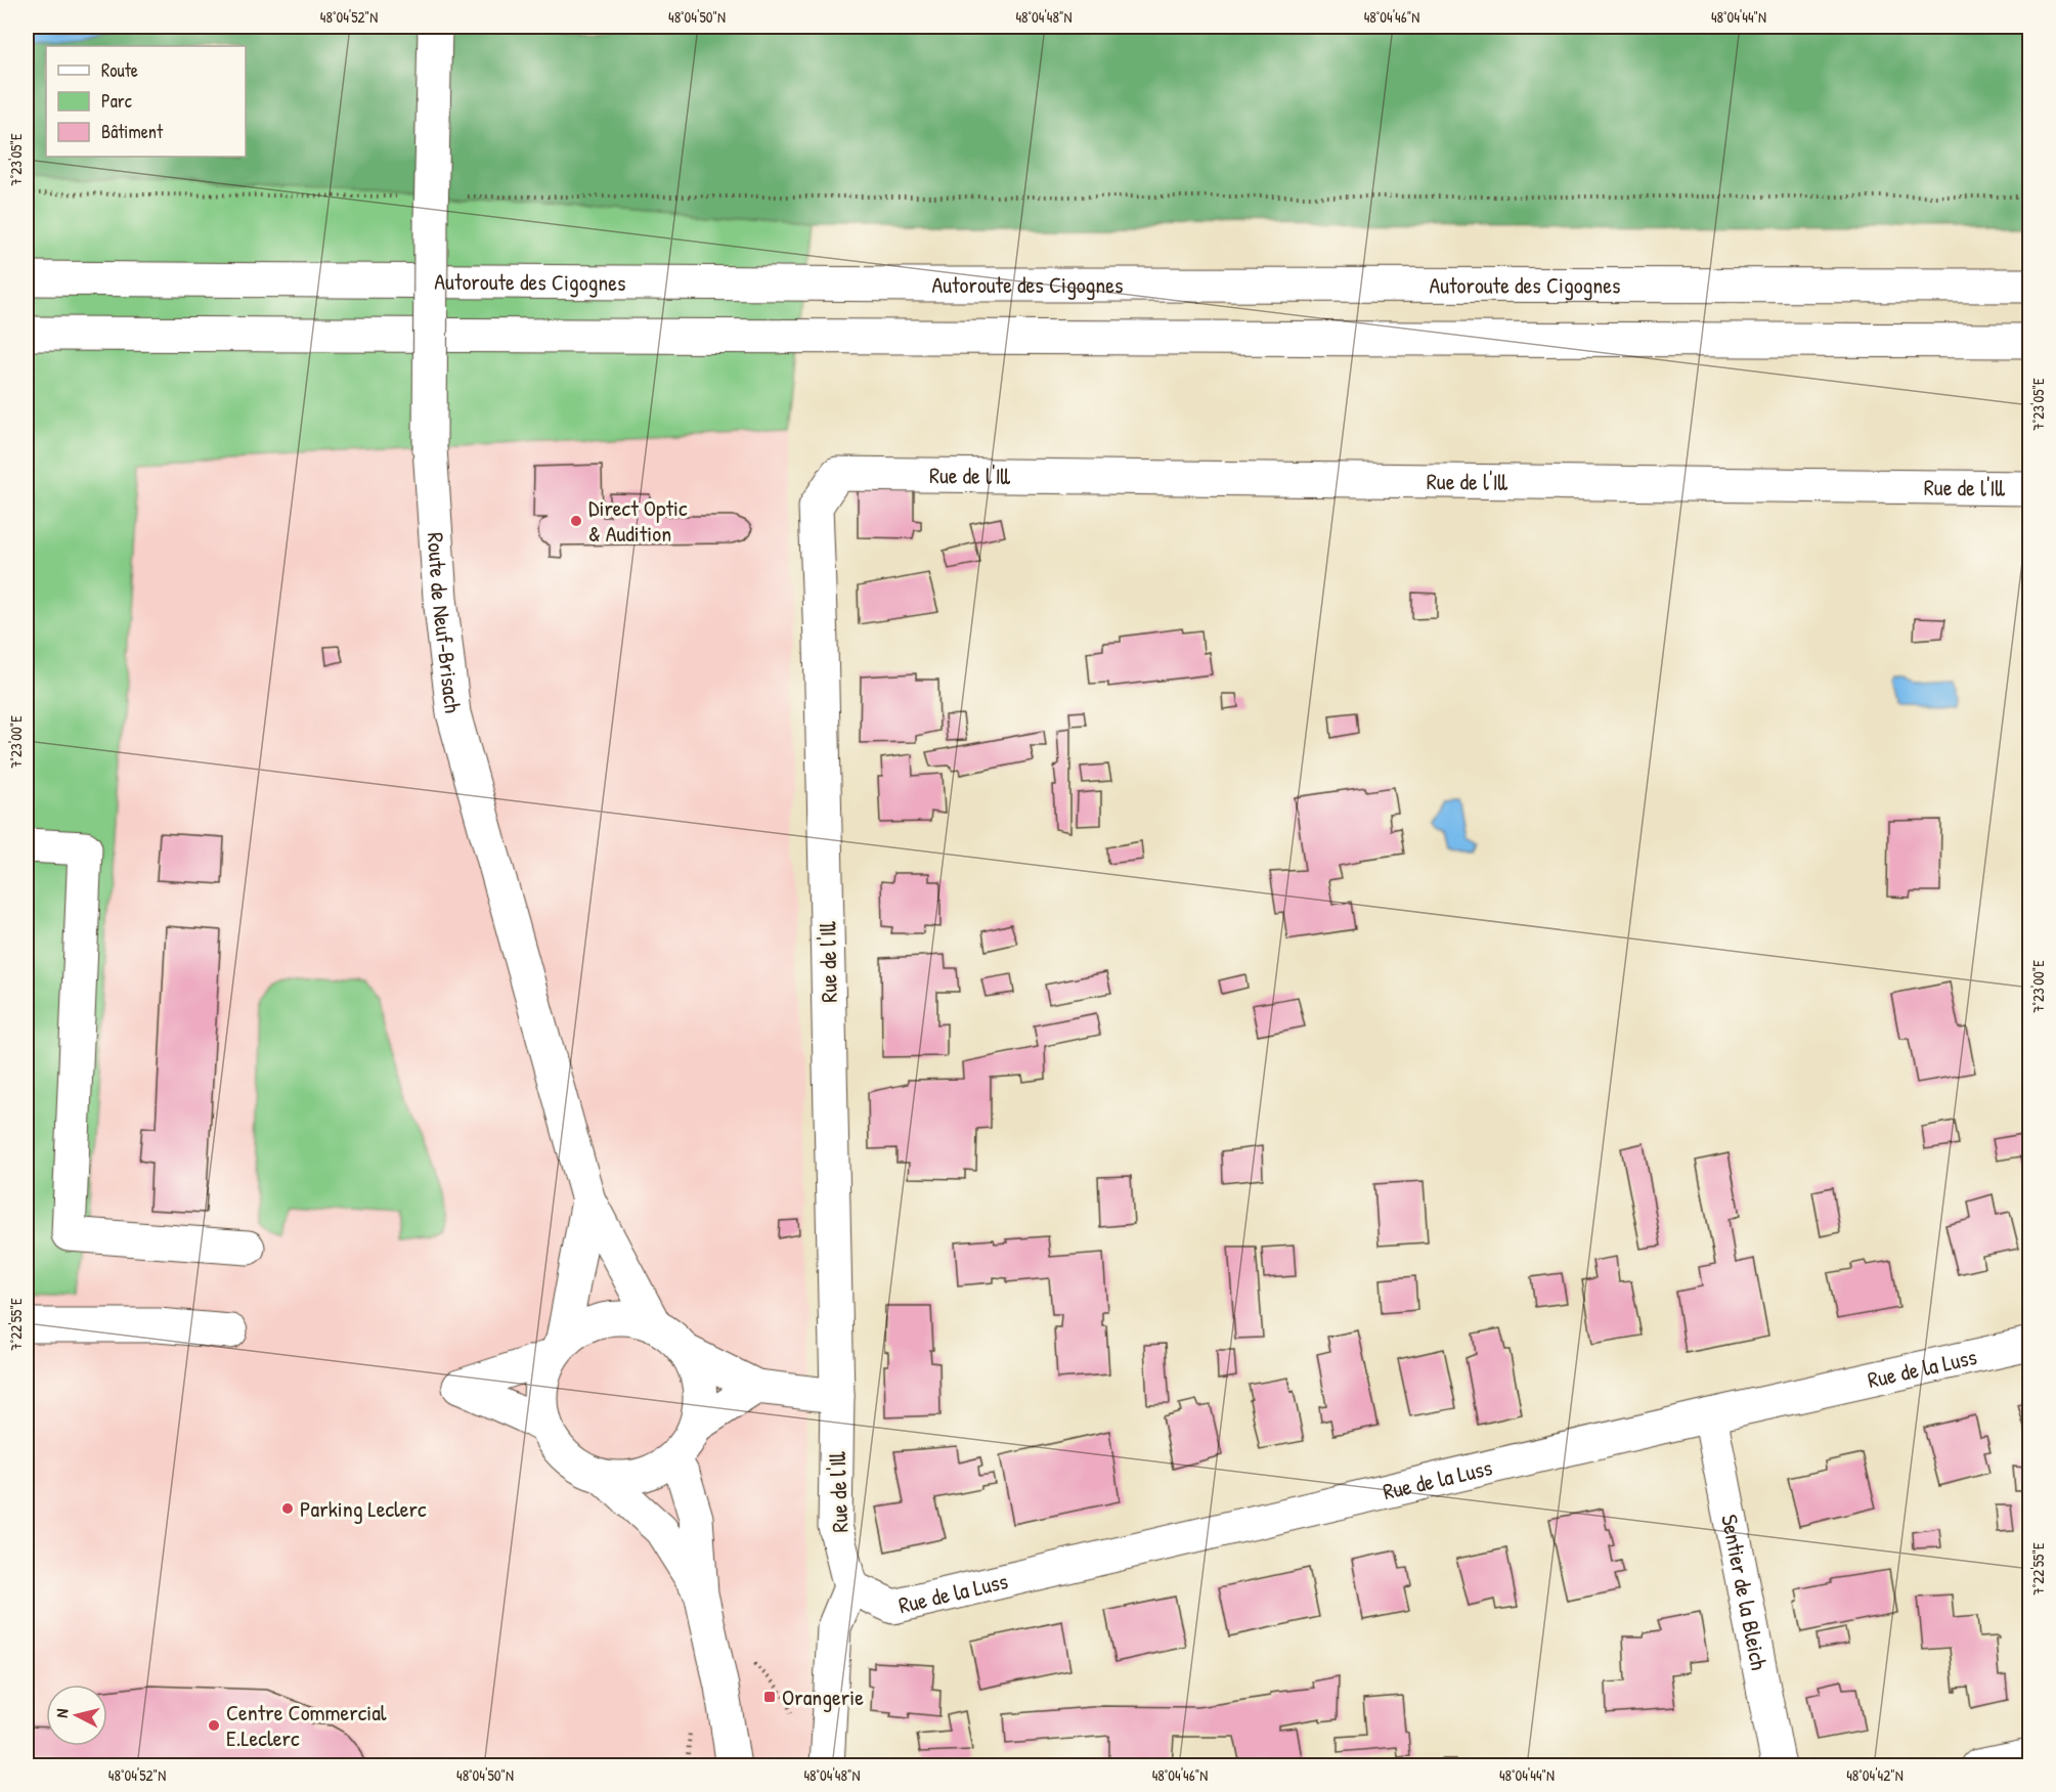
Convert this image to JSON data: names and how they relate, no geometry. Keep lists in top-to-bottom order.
{
  "streets": {
    "main road": [
      "Autoroute des Cigognes",
      "Rue de l'Ill",
      "Route de Neuf-Brisach",
      "Rue de la Luss",
      "Sentier de la Bleich"
    ]
  },
  "crossings": [
    ["Rue de l'Ill", "Rue de la Luss"],
    ["Rue de la Luss", "Sentier de la Bleich"]
  ],
  "places": {
    "other": ["Direct Optic & Audition", "Parking Leclerc", "Centre Commercial E.Leclerc"],
    "transit": ["Orangerie"]
  },
  "legend": ["Route", "Parc", "Bâtiment"],
  "north": "left",
  "coordinates": [
    "48°04'52\"N",
    "48°04'50\"N",
    "48°04'48\"N",
    "48°04'46\"N",
    "48°04'44\"N",
    "7°23'05\"E",
    "7°23'00\"E",
    "7°22'55\"E",
    "48°04'42\"N"
  ]
}
